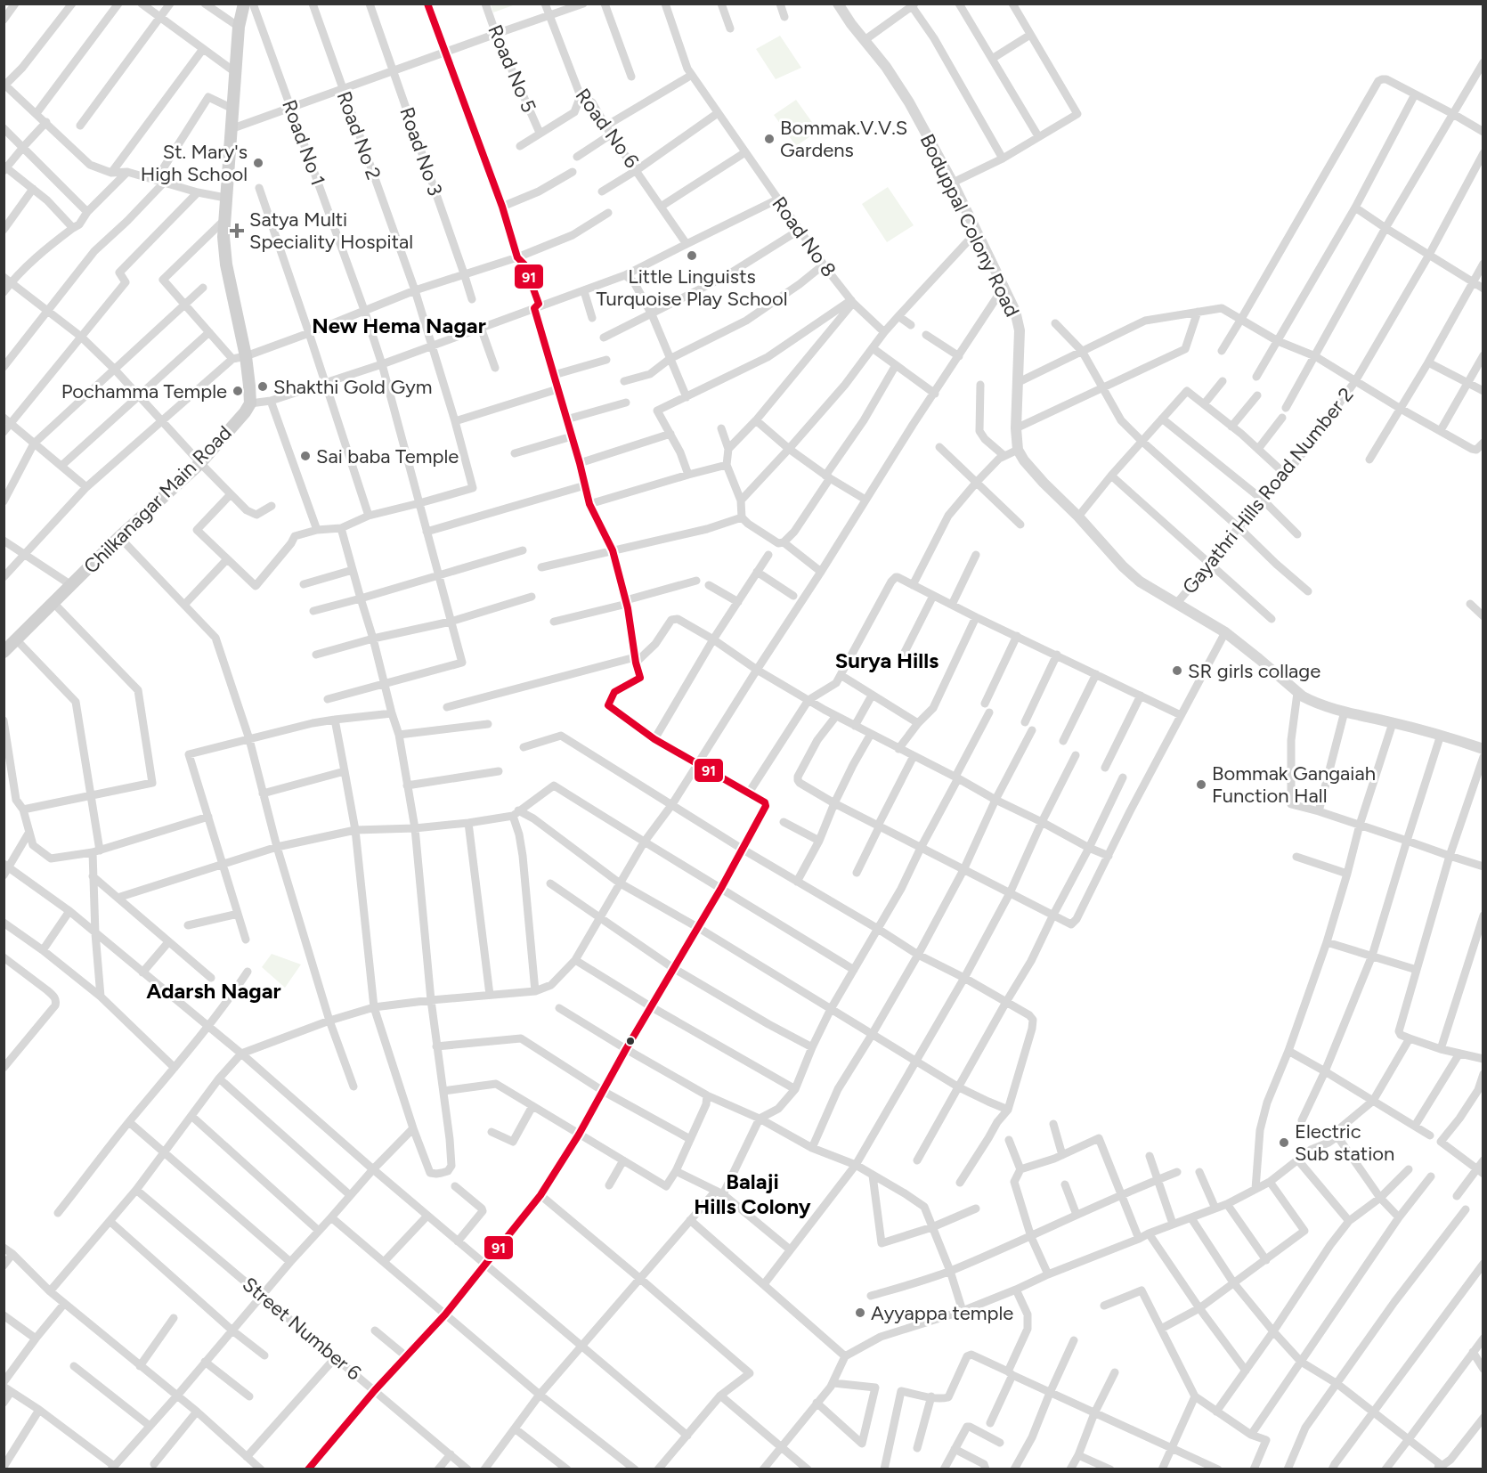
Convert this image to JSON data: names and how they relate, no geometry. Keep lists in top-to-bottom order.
{
  "streets": {
    "main road": ["Chilkanagar Main Road"],
    "street": [
      "Road No 5",
      "Road No 6",
      "Road No 2",
      "Road No 1",
      "Road No 3",
      "Boduppal Colony Road",
      "Road No 8",
      "Gayathri Hills Road Number 2",
      "Street Number 6"
    ]
  },
  "crossings": [
    ["Road No 2", "Road No 1"]
  ],
  "districts": [
    "New Hema Nagar",
    "Surya Hills",
    "Adarsh Nagar",
    "Balaji Hills Colony"
  ],
  "places": {
    "other": [
      "Bommak.V.V.S Gardens",
      "St. Mary's High School",
      "Little Linguists Turquoise Play School",
      "Shakthi Gold Gym",
      "Pochamma Temple",
      "Sai baba Temple",
      "SR girls collage",
      "Bommak Gangaiah Function Hall",
      "Electric Sub station",
      "Ayyappa temple"
    ],
    "health": ["Satya Multi Speciality Hospital"]
  },
  "lines": ["transit line 91"]
}
